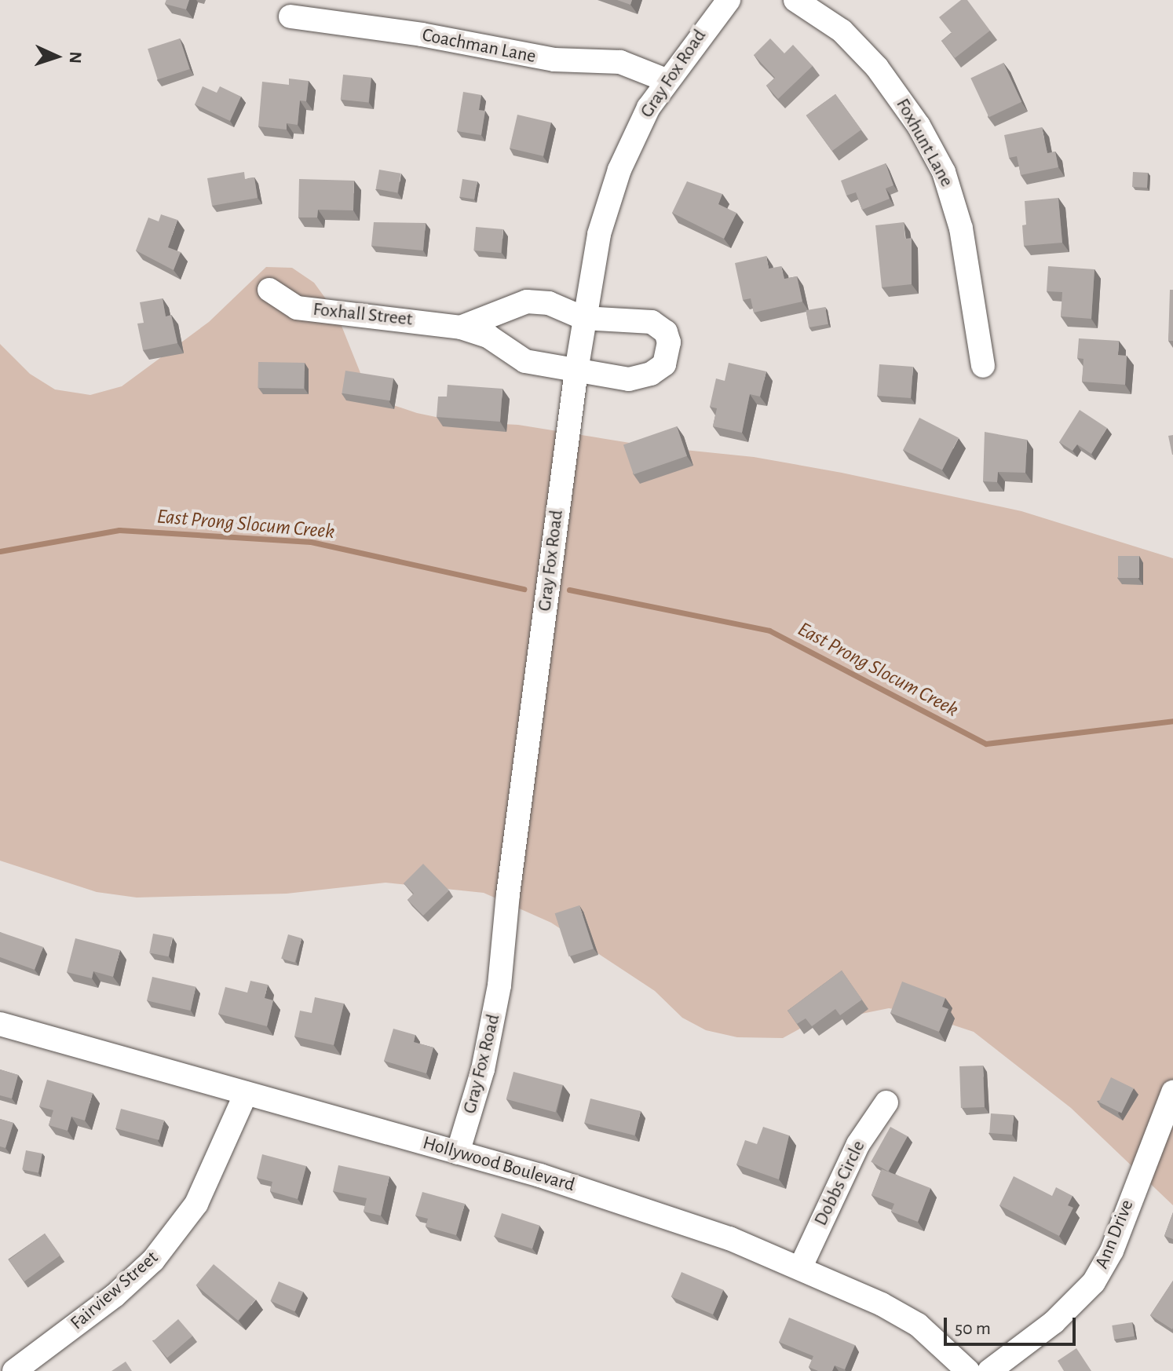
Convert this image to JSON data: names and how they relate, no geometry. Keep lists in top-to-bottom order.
{
  "streets": {
    "street": [
      "Coachman Lane",
      "Gray Fox Road",
      "Foxhunt Lane",
      "Foxhall Street",
      "Hollywood Boulevard",
      "Dobbs Circle",
      "Ann Drive",
      "Fairview Street"
    ]
  },
  "crossings": [
    ["Coachman Lane", "Gray Fox Road"],
    ["Gray Fox Road", "Foxhall Street"],
    ["Gray Fox Road", "Hollywood Boulevard"],
    ["Hollywood Boulevard", "Dobbs Circle"],
    ["Hollywood Boulevard", "Fairview Street"]
  ],
  "water": ["East Prong Slocum Creek"],
  "scale_bar": "50 m",
  "north": "right"
}
